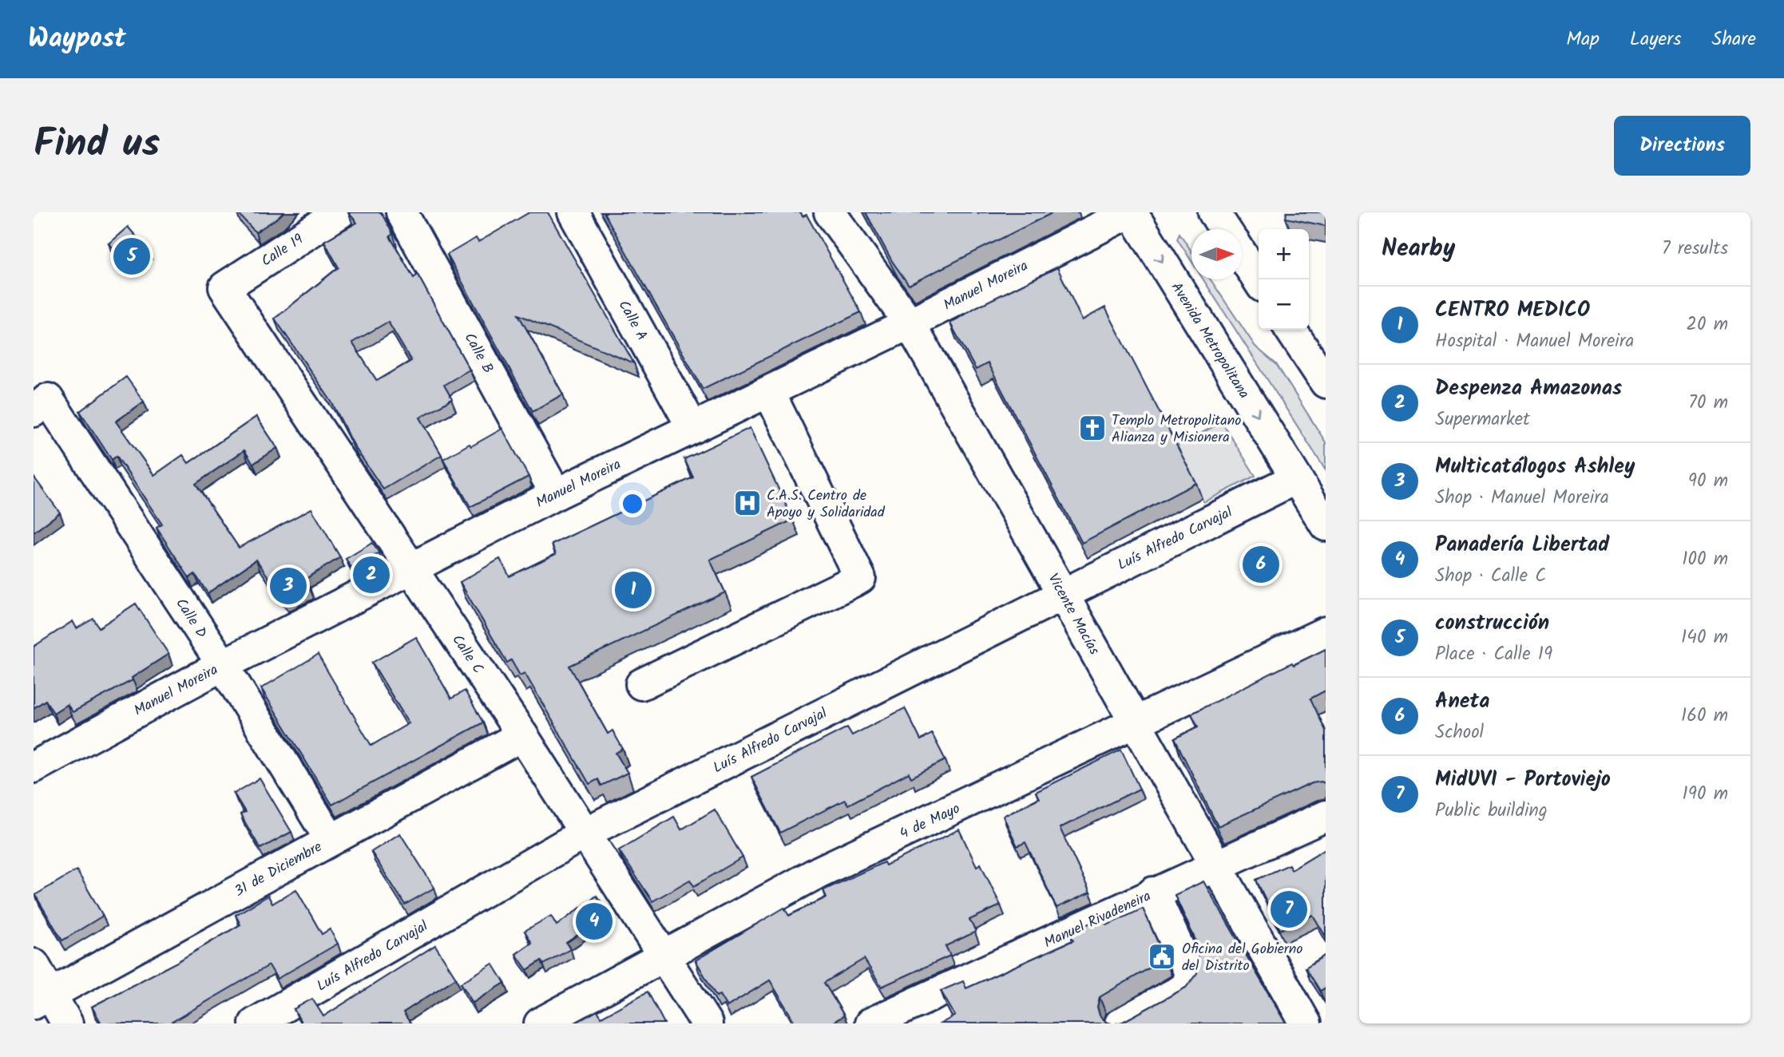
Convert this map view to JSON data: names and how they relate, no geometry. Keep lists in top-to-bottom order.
{
  "streets": {
    "main road": [
      "Calle 19",
      "Manuel Moreira",
      "Calle A",
      "Avenida Metropolitana",
      "Calle B",
      "Luís Alfredo Carvajal",
      "Vicente Macías",
      "Calle D",
      "Calle C",
      "4 de Mayo",
      "31 de Diciembre",
      "Manuel Rivadeneira"
    ]
  },
  "crossings": [
    ["Calle 19", "Calle C"],
    ["Manuel Moreira", "Calle A"],
    ["Manuel Moreira", "Avenida Metropolitana"],
    ["Manuel Moreira", "Calle B"],
    ["Manuel Moreira", "Vicente Macías"],
    ["Manuel Moreira", "Calle D"],
    ["Manuel Moreira", "Calle C"],
    ["Avenida Metropolitana", "Luís Alfredo Carvajal"],
    ["Luís Alfredo Carvajal", "Vicente Macías"],
    ["Luís Alfredo Carvajal", "Calle C"],
    ["Vicente Macías", "4 de Mayo"],
    ["Vicente Macías", "Manuel Rivadeneira"],
    ["Calle D", "31 de Diciembre"],
    ["Calle C", "4 de Mayo"],
    ["Calle C", "31 de Diciembre"]
  ],
  "places": {
    "church": ["Templo Metropolitano Alianza y Misionera"],
    "hospital": ["C.A.S. Centro de Apoyo y Solidaridad"],
    "public building": ["Oficina del Gobierno del Distrito"]
  },
  "north": "right",
  "page": {
    "header": "Waypost",
    "nav": ["Map", "Layers", "Share"],
    "title": "Find us",
    "buttons": "Directions",
    "heading": ["Nearby", "7 results"],
    "map_buttons": ["+", "−"],
    "pins": [
      "5",
      "6",
      "2",
      "3",
      "1",
      "7",
      "4"
    ],
    "list": [
      {
        "mark": "1",
        "name": "CENTRO MEDICO",
        "note": "Hospital · Manuel Moreira",
        "value": "20 m"
      },
      {
        "mark": "2",
        "name": "Despenza Amazonas",
        "note": "Supermarket",
        "value": "70 m"
      },
      {
        "mark": "3",
        "name": "Multicatálogos Ashley",
        "note": "Shop · Manuel Moreira",
        "value": "90 m"
      },
      {
        "mark": "4",
        "name": "Panadería Libertad",
        "note": "Shop · Calle C",
        "value": "100 m"
      },
      {
        "mark": "5",
        "name": "construcción",
        "note": "Place · Calle 19",
        "value": "140 m"
      },
      {
        "mark": "6",
        "name": "Aneta",
        "note": "School",
        "value": "160 m"
      },
      {
        "mark": "7",
        "name": "MidUVI - Portoviejo",
        "note": "Public building",
        "value": "190 m"
      }
    ]
  }
}
